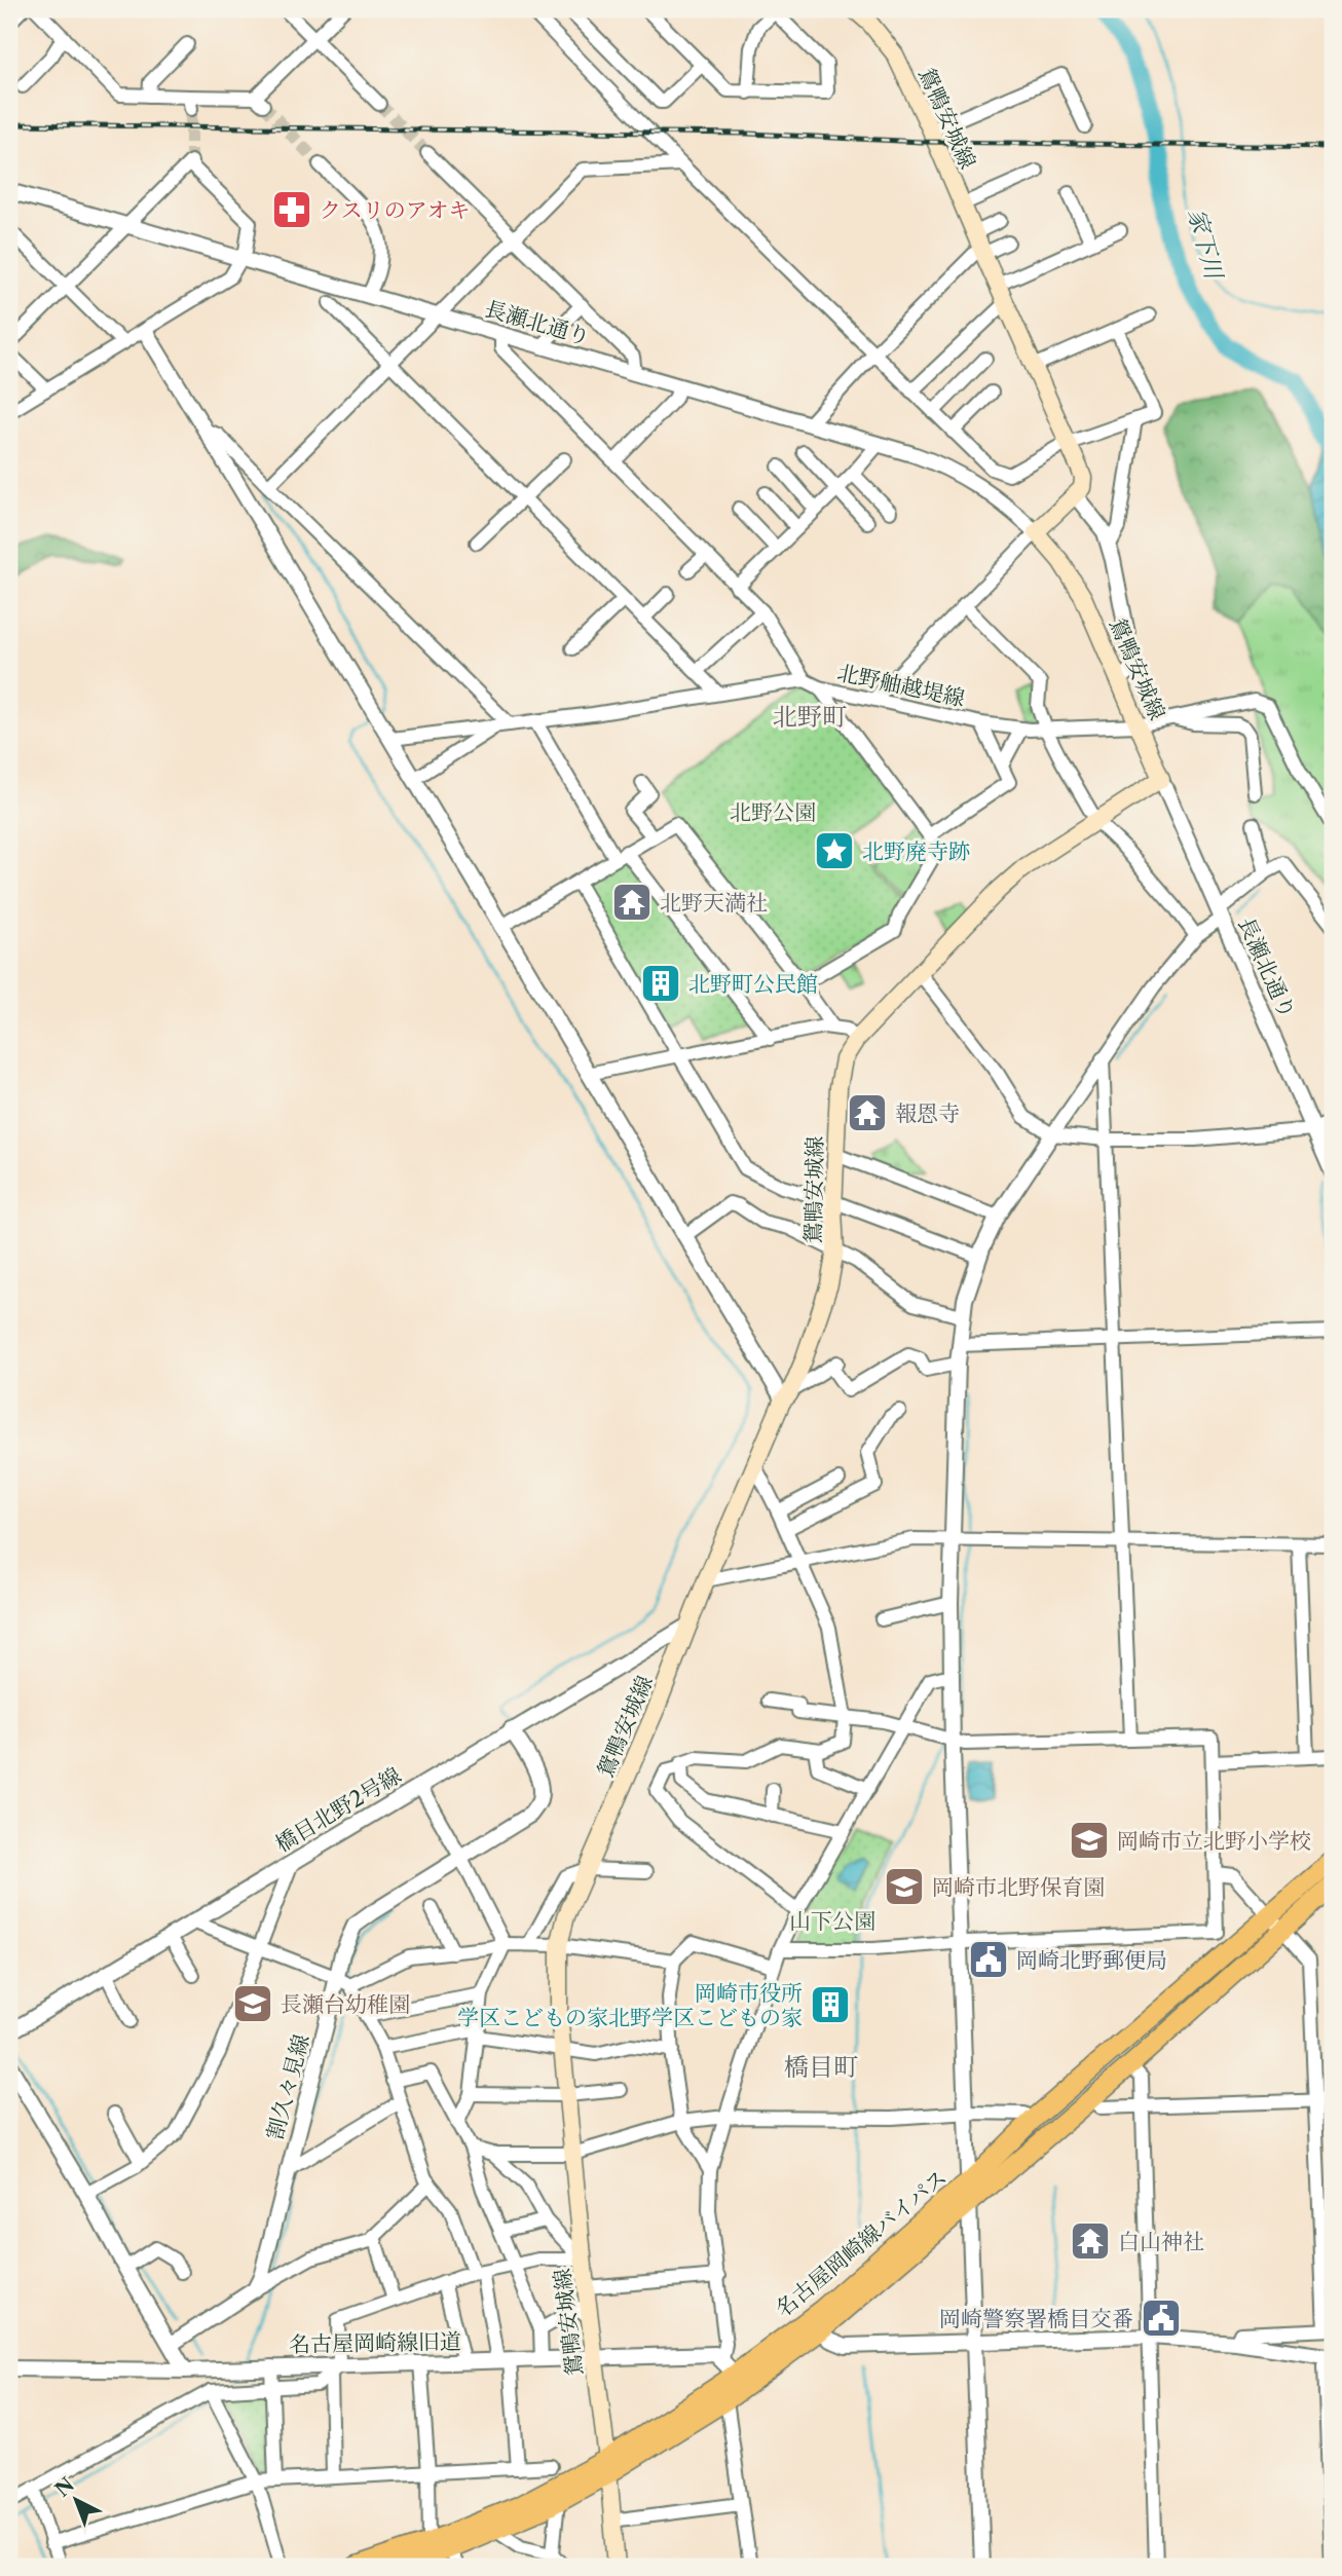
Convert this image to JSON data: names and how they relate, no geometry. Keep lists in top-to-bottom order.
{
  "streets": {
    "main road": ["鴛鴨安城線", "名古屋岡崎線バイパス"],
    "street": [
      "長瀬北通り",
      "北野舳越堤線",
      "橋目北野2号線",
      "割久々見線",
      "名古屋岡崎線旧道"
    ]
  },
  "crossings": [
    ["鴛鴨安城線", "長瀬北通り"],
    ["鴛鴨安城線", "北野舳越堤線"],
    ["鴛鴨安城線", "橋目北野2号線"],
    ["鴛鴨安城線", "名古屋岡崎線バイパス"],
    ["鴛鴨安城線", "名古屋岡崎線旧道"],
    ["橋目北野2号線", "割久々見線"],
    ["名古屋岡崎線バイパス", "名古屋岡崎線旧道"]
  ],
  "districts": ["北野町", "橋目町"],
  "water": ["家下川"],
  "parks": ["北野公園", "山下公園"],
  "places": {
    "pharmacy": ["クスリのアオキ"],
    "place": ["北野廃寺跡"],
    "temple": ["北野天満社", "報恩寺", "白山神社"],
    "building": ["北野町公民館", "岡崎市役所 学区こどもの家北野学区こどもの家"],
    "school or university": ["岡崎市立北野小学校", "岡崎市北野保育園", "長瀬台幼稚園"],
    "public building": ["岡崎北野郵便局", "岡崎警察署橋目交番"]
  },
  "north": "top left"
}
